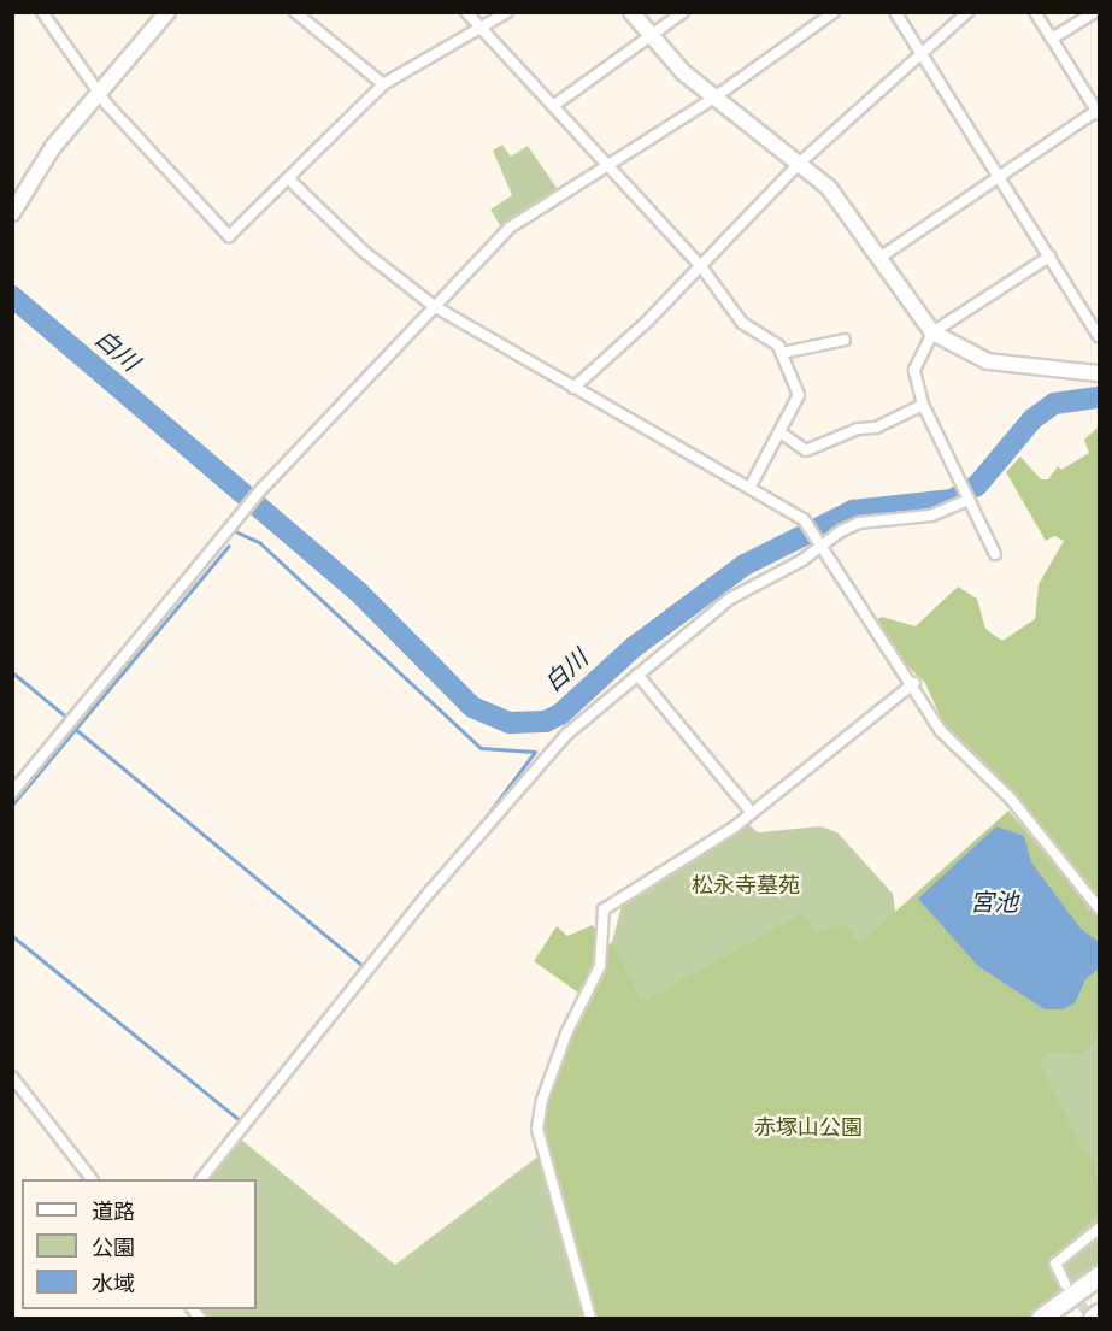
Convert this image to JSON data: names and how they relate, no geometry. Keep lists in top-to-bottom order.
{
  "water": ["白川", "宮池"],
  "parks": ["松永寺墓苑", "赤塚山公園"],
  "legend": ["道路", "公園", "水域"]
}
